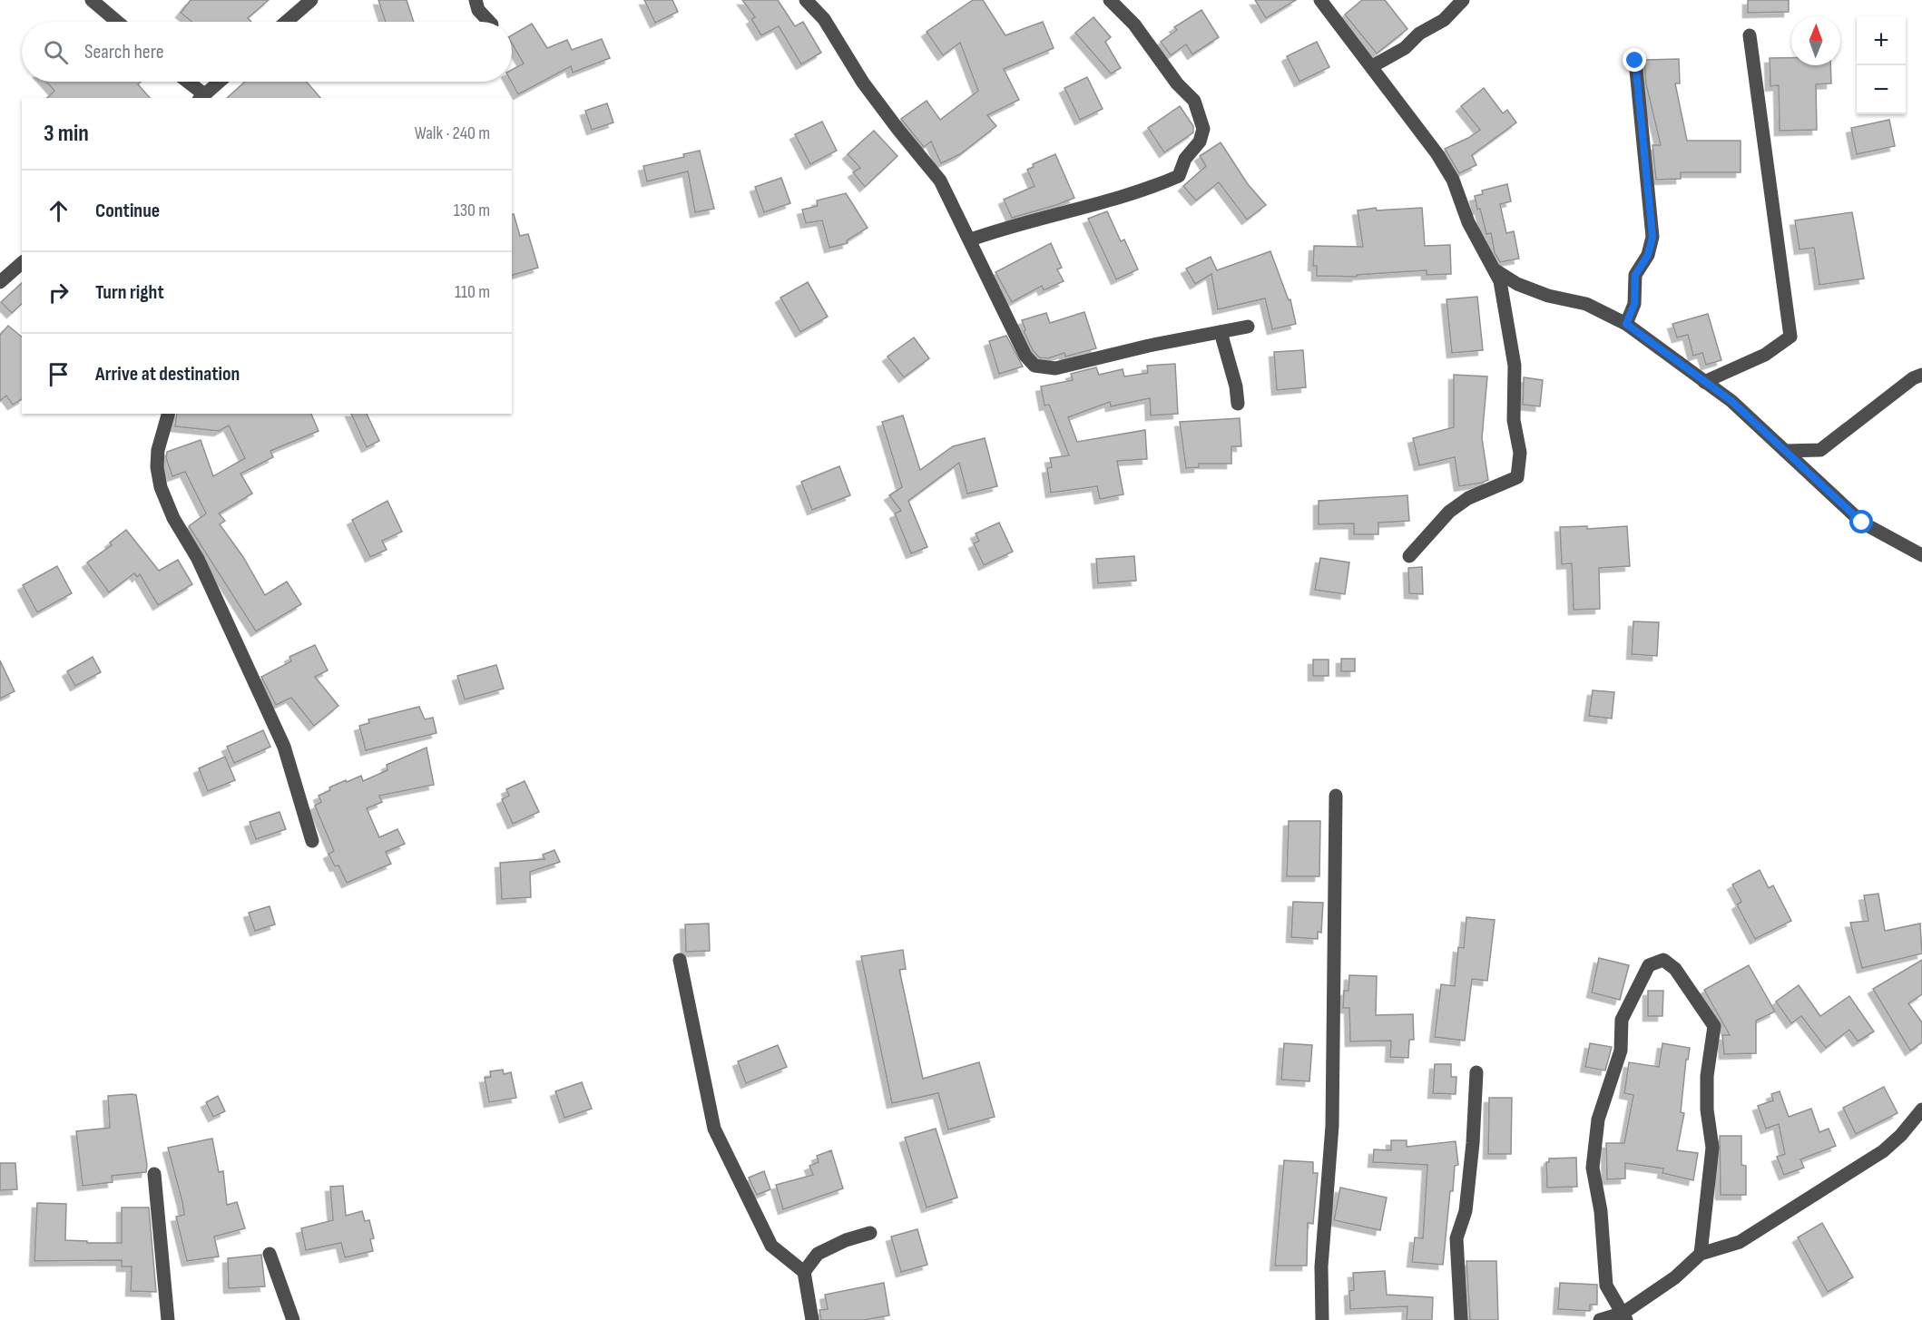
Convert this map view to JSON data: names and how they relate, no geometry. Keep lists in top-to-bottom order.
{
  "north": "top",
  "page": {
    "map_buttons": ["+", "−"],
    "search": "Search here",
    "heading": ["3 min", "Walk · 240 m"],
    "list": [
      ["Continue", "130 m"],
      ["Turn right", "110 m"],
      "Arrive at destination"
    ]
  }
}
